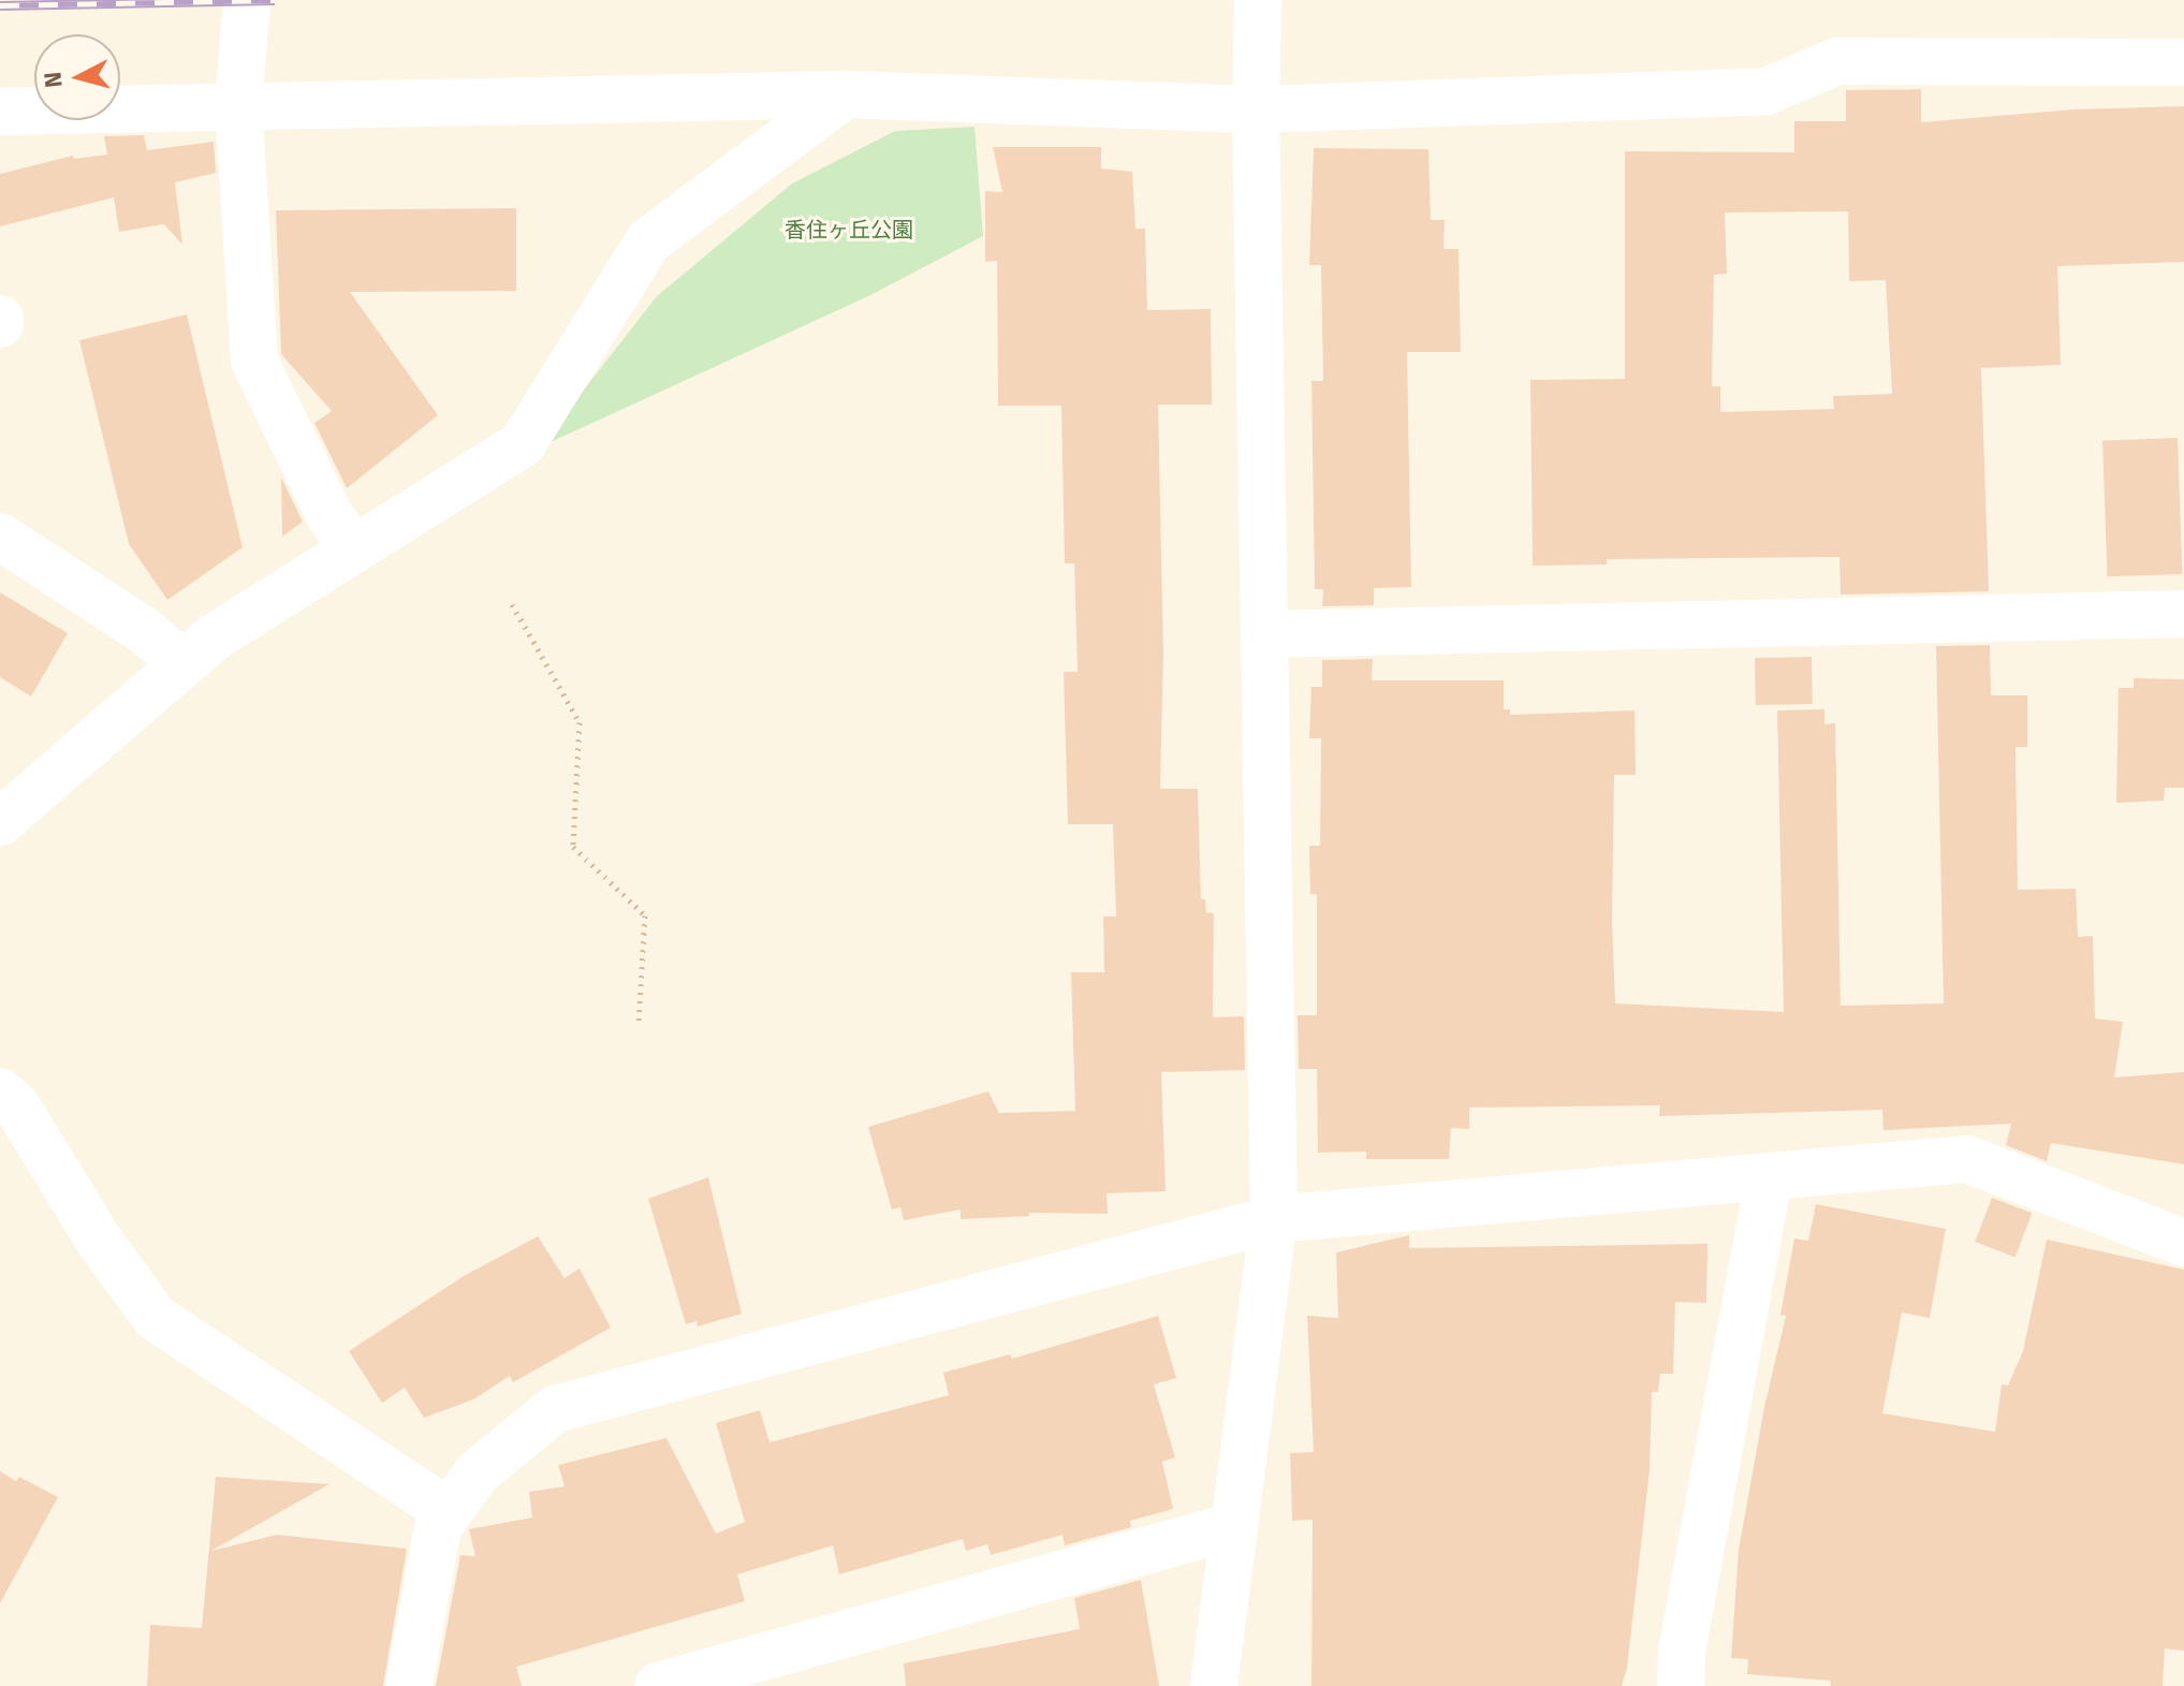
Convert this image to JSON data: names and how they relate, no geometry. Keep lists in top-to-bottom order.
{
  "parks": ["香住ヶ丘公園"],
  "north": "left"
}
